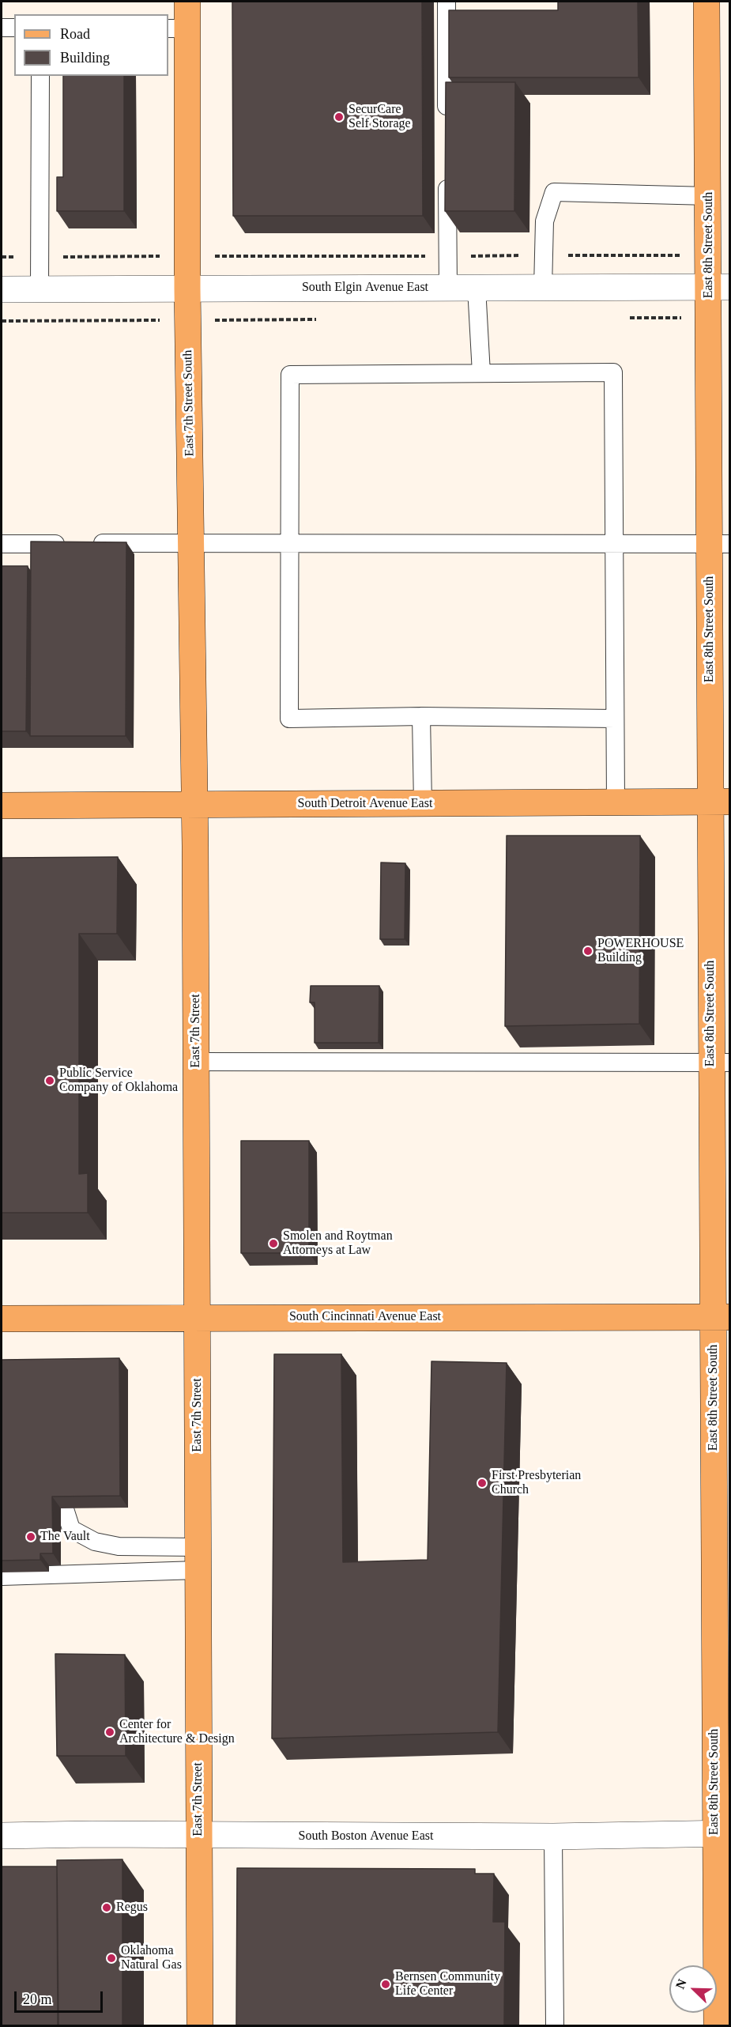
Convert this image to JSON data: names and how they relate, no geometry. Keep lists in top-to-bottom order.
{
  "streets": {
    "main road": [
      "East 8th Street South",
      "East 7th Street South",
      "South Detroit Avenue East",
      "East 7th Street",
      "South Cincinnati Avenue East"
    ],
    "street": ["South Elgin Avenue East", "South Boston Avenue East"]
  },
  "crossings": [
    ["East 8th Street South", "South Elgin Avenue East"],
    ["East 8th Street South", "South Detroit Avenue East"],
    ["East 8th Street South", "South Cincinnati Avenue East"],
    ["East 8th Street South", "South Boston Avenue East"],
    ["South Elgin Avenue East", "East 7th Street South"],
    ["East 7th Street South", "South Detroit Avenue East"],
    ["East 7th Street South", "East 7th Street"],
    ["South Detroit Avenue East", "East 7th Street"],
    ["East 7th Street", "South Cincinnati Avenue East"],
    ["East 7th Street", "South Boston Avenue East"]
  ],
  "places": [
    "SecurCare Self Storage",
    "POWERHOUSE Building",
    "Public Service Company of Oklahoma",
    "Smolen and Roytman Attorneys at Law",
    "First Presbyterian Church",
    "The Vault",
    "Center for Architecture & Design",
    "Regus",
    "Oklahoma Natural Gas",
    "Bernsen Community Life Center"
  ],
  "legend": ["Road", "Building"],
  "scale_bar": "20 m",
  "north": "top left"
}
